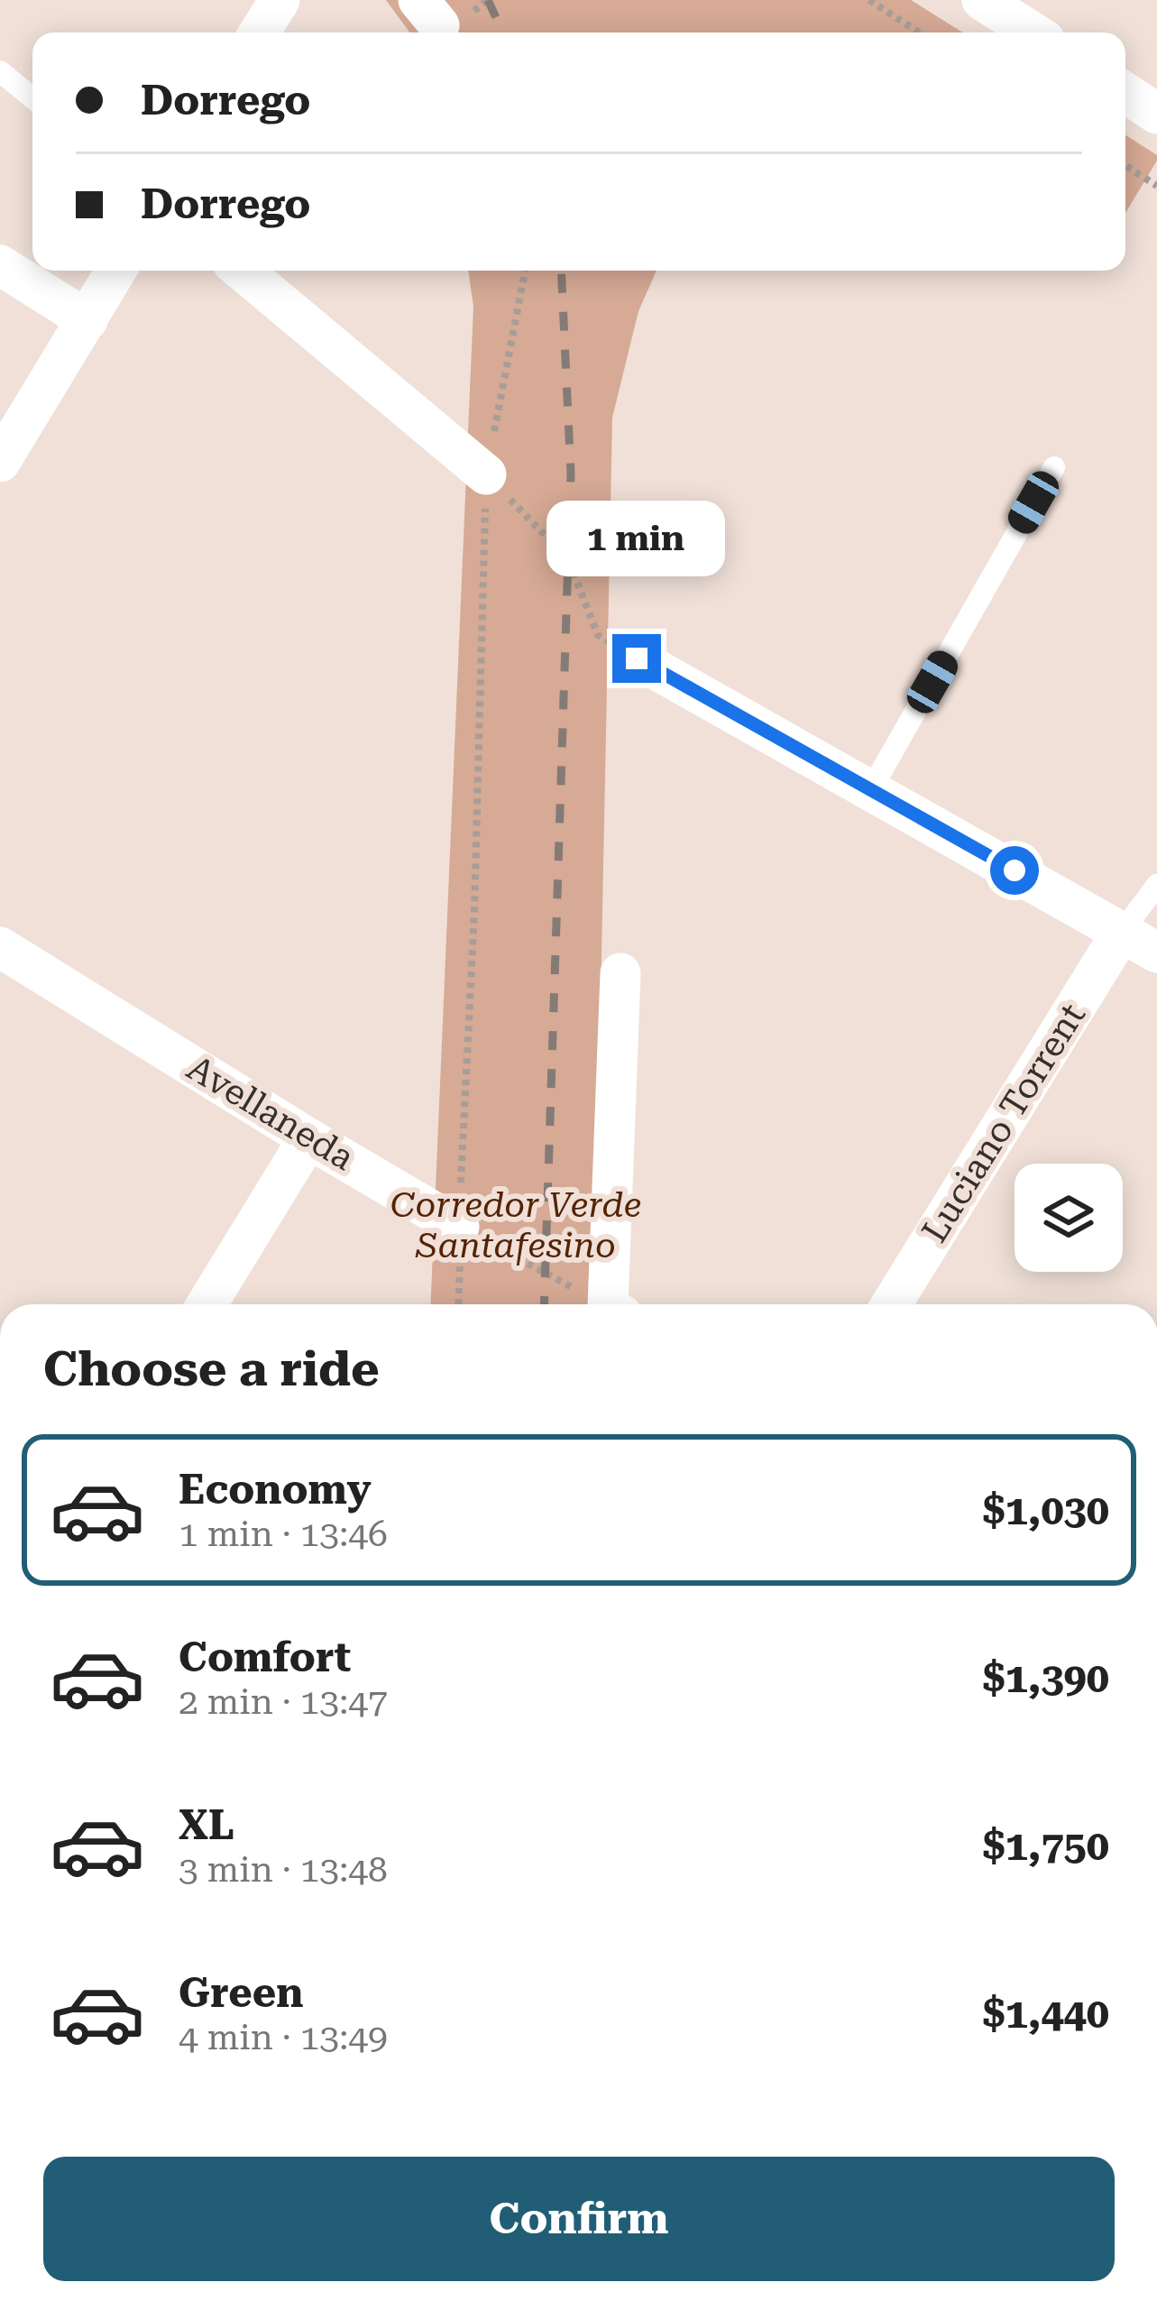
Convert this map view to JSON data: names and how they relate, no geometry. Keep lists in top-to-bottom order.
{
  "streets": {
    "street": ["Avellaneda", "Luciano Torrent"]
  },
  "parks": ["Corredor Verde Santafesino"],
  "page": {
    "banner": ["Dorrego", "Dorrego"],
    "bubble": "1 min",
    "heading": "Choose a ride",
    "list": [
      {
        "name": "Economy",
        "note": "1 min · 13:46",
        "value": "$1,030"
      },
      {
        "name": "Comfort",
        "note": "2 min · 13:47",
        "value": "$1,390"
      },
      {
        "name": "XL",
        "note": "3 min · 13:48",
        "value": "$1,750"
      },
      {
        "name": "Green",
        "note": "4 min · 13:49",
        "value": "$1,440"
      }
    ],
    "buttons": "Confirm"
  }
}
